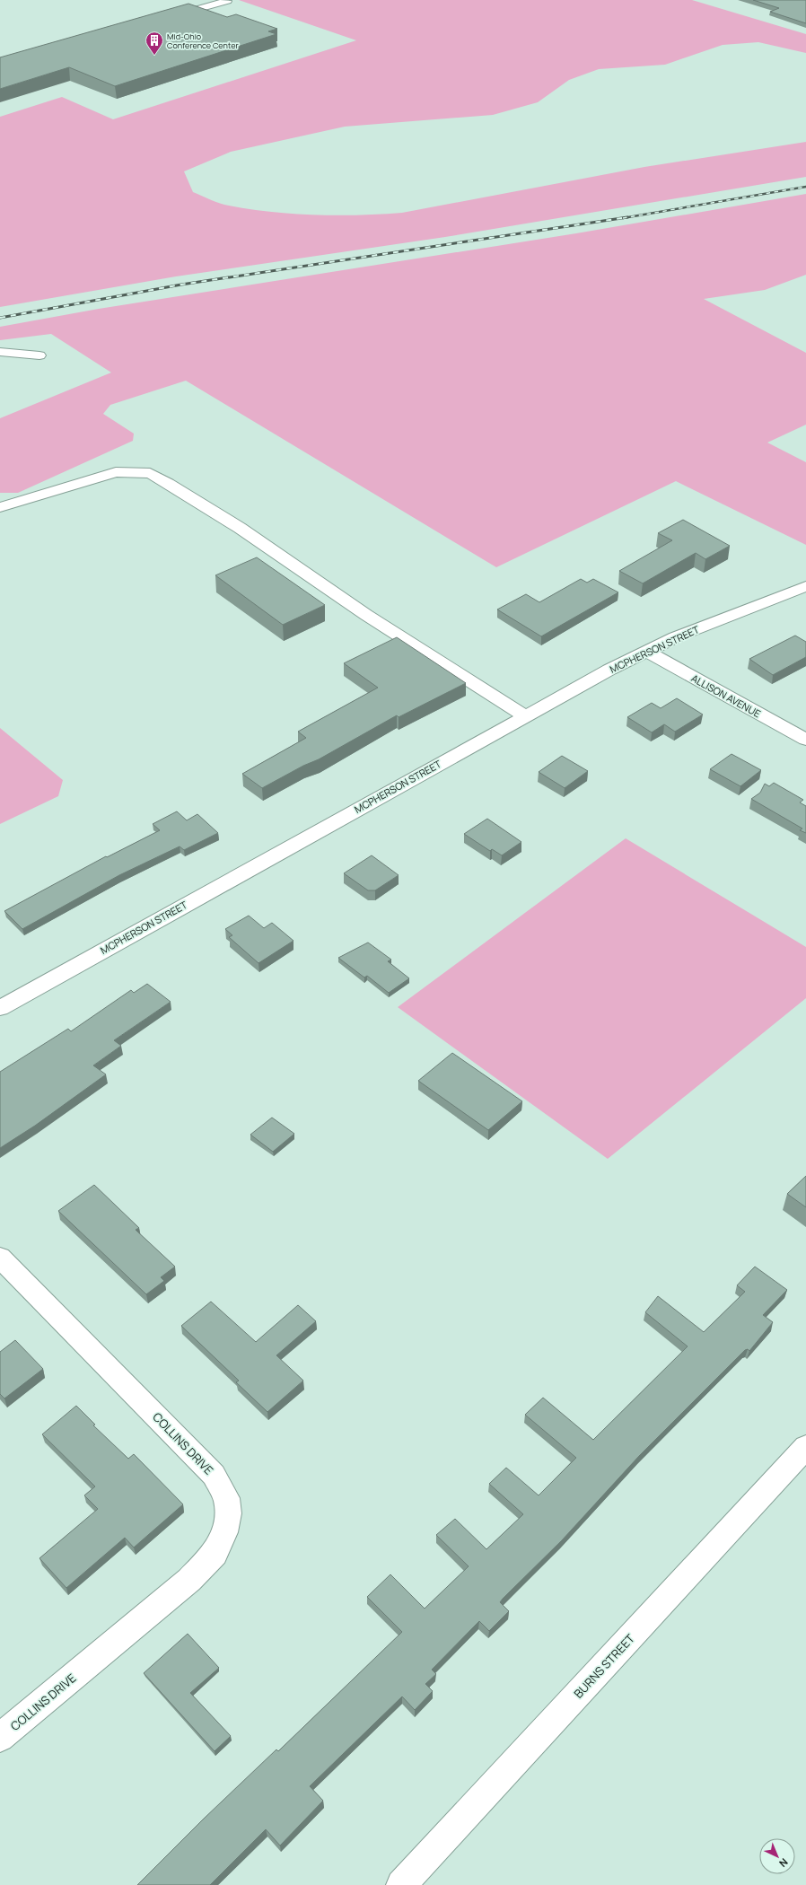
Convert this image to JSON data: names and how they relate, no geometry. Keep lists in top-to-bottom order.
{
  "streets": {
    "street": [
      "MCPHERSON STREET",
      "ALLISON AVENUE",
      "COLLINS DRIVE",
      "BURNS STREET"
    ]
  },
  "crossings": [
    ["MCPHERSON STREET", "ALLISON AVENUE"]
  ],
  "places": {
    "building": ["Mid-Ohio Conference Center"]
  },
  "north": "bottom right"
}
